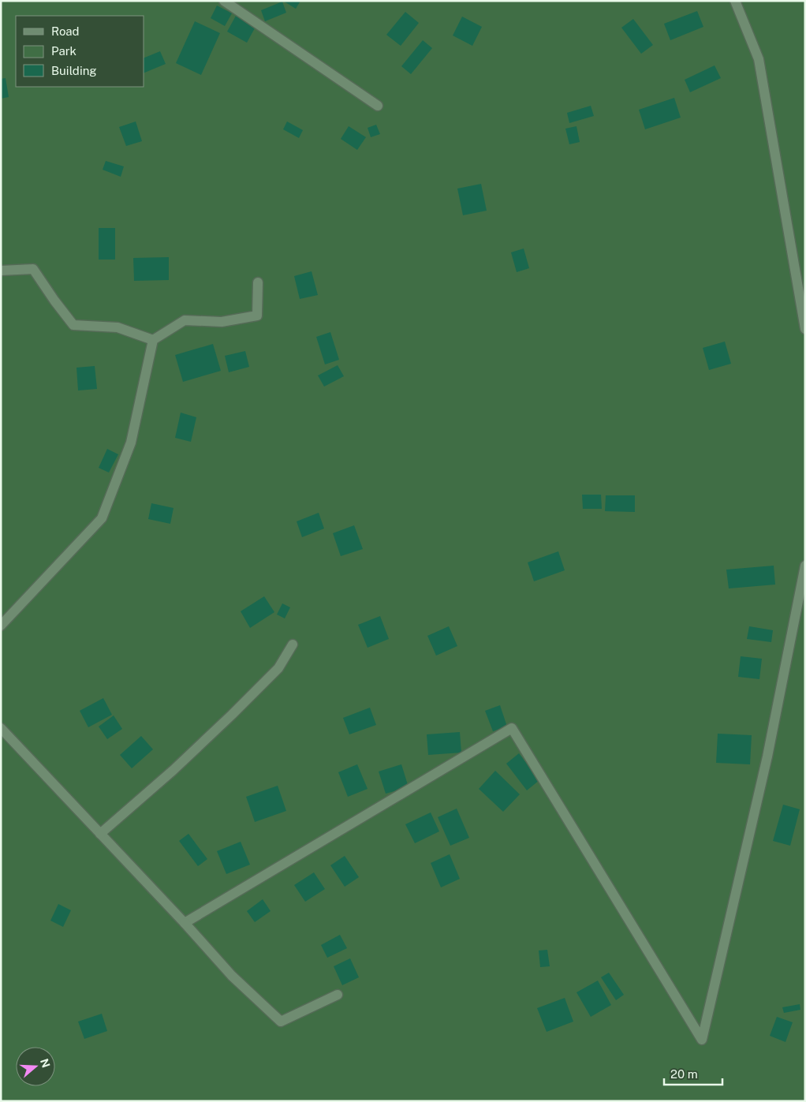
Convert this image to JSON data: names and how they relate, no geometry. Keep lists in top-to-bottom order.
{
  "legend": ["Road", "Park", "Building"],
  "scale_bar": "20 m",
  "north": "right"
}
